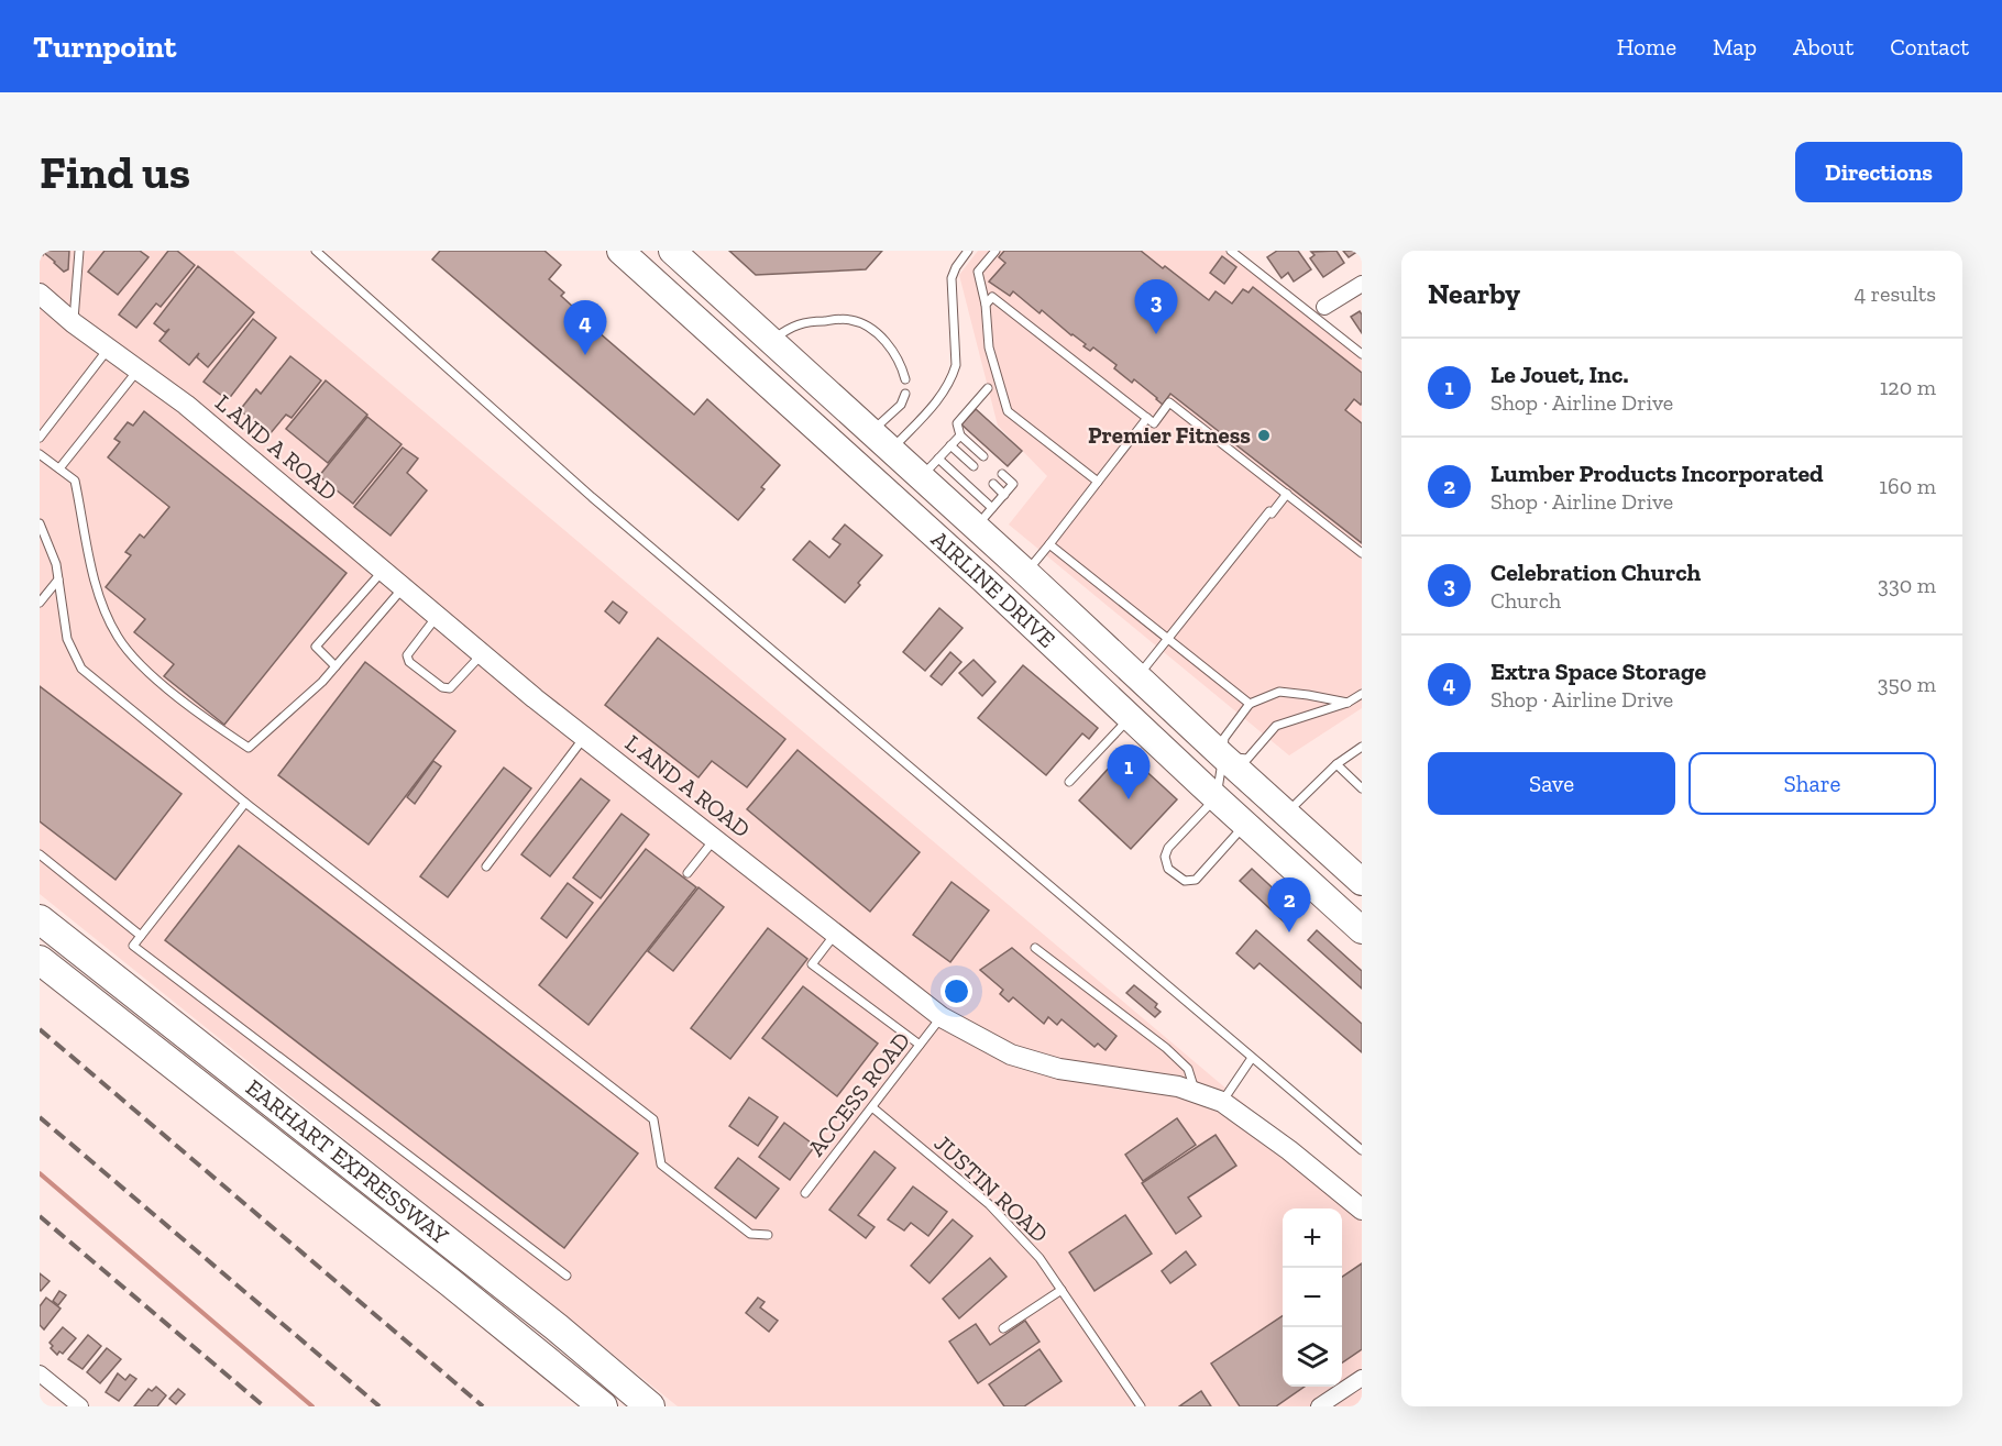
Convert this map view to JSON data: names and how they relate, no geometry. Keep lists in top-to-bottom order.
{
  "streets": {
    "highway": ["AIRLINE DRIVE", "EARHART EXPRESSWAY"],
    "street": ["L AND A ROAD"],
    "lane": ["ACCESS ROAD", "JUSTIN ROAD"]
  },
  "crossings": [
    ["L AND A ROAD", "ACCESS ROAD"],
    ["ACCESS ROAD", "JUSTIN ROAD"]
  ],
  "places": ["Premier Fitness"],
  "page": {
    "header": "Turnpoint",
    "nav": [
      "Home",
      "Map",
      "About",
      "Contact"
    ],
    "buttons": [
      "Directions",
      ["Save", "Share"]
    ],
    "title": "Find us",
    "heading": ["Nearby", "4 results"],
    "pins": [
      "3",
      "4",
      "1",
      "2"
    ],
    "list": [
      {
        "mark": "1",
        "name": "Le Jouet, Inc.",
        "note": "Shop · Airline Drive",
        "value": "120 m"
      },
      {
        "mark": "2",
        "name": "Lumber Products Incorporated",
        "note": "Shop · Airline Drive",
        "value": "160 m"
      },
      {
        "mark": "3",
        "name": "Celebration Church",
        "note": "Church",
        "value": "330 m"
      },
      {
        "mark": "4",
        "name": "Extra Space Storage",
        "note": "Shop · Airline Drive",
        "value": "350 m"
      }
    ],
    "map_buttons": ["+", "−"]
  }
}
